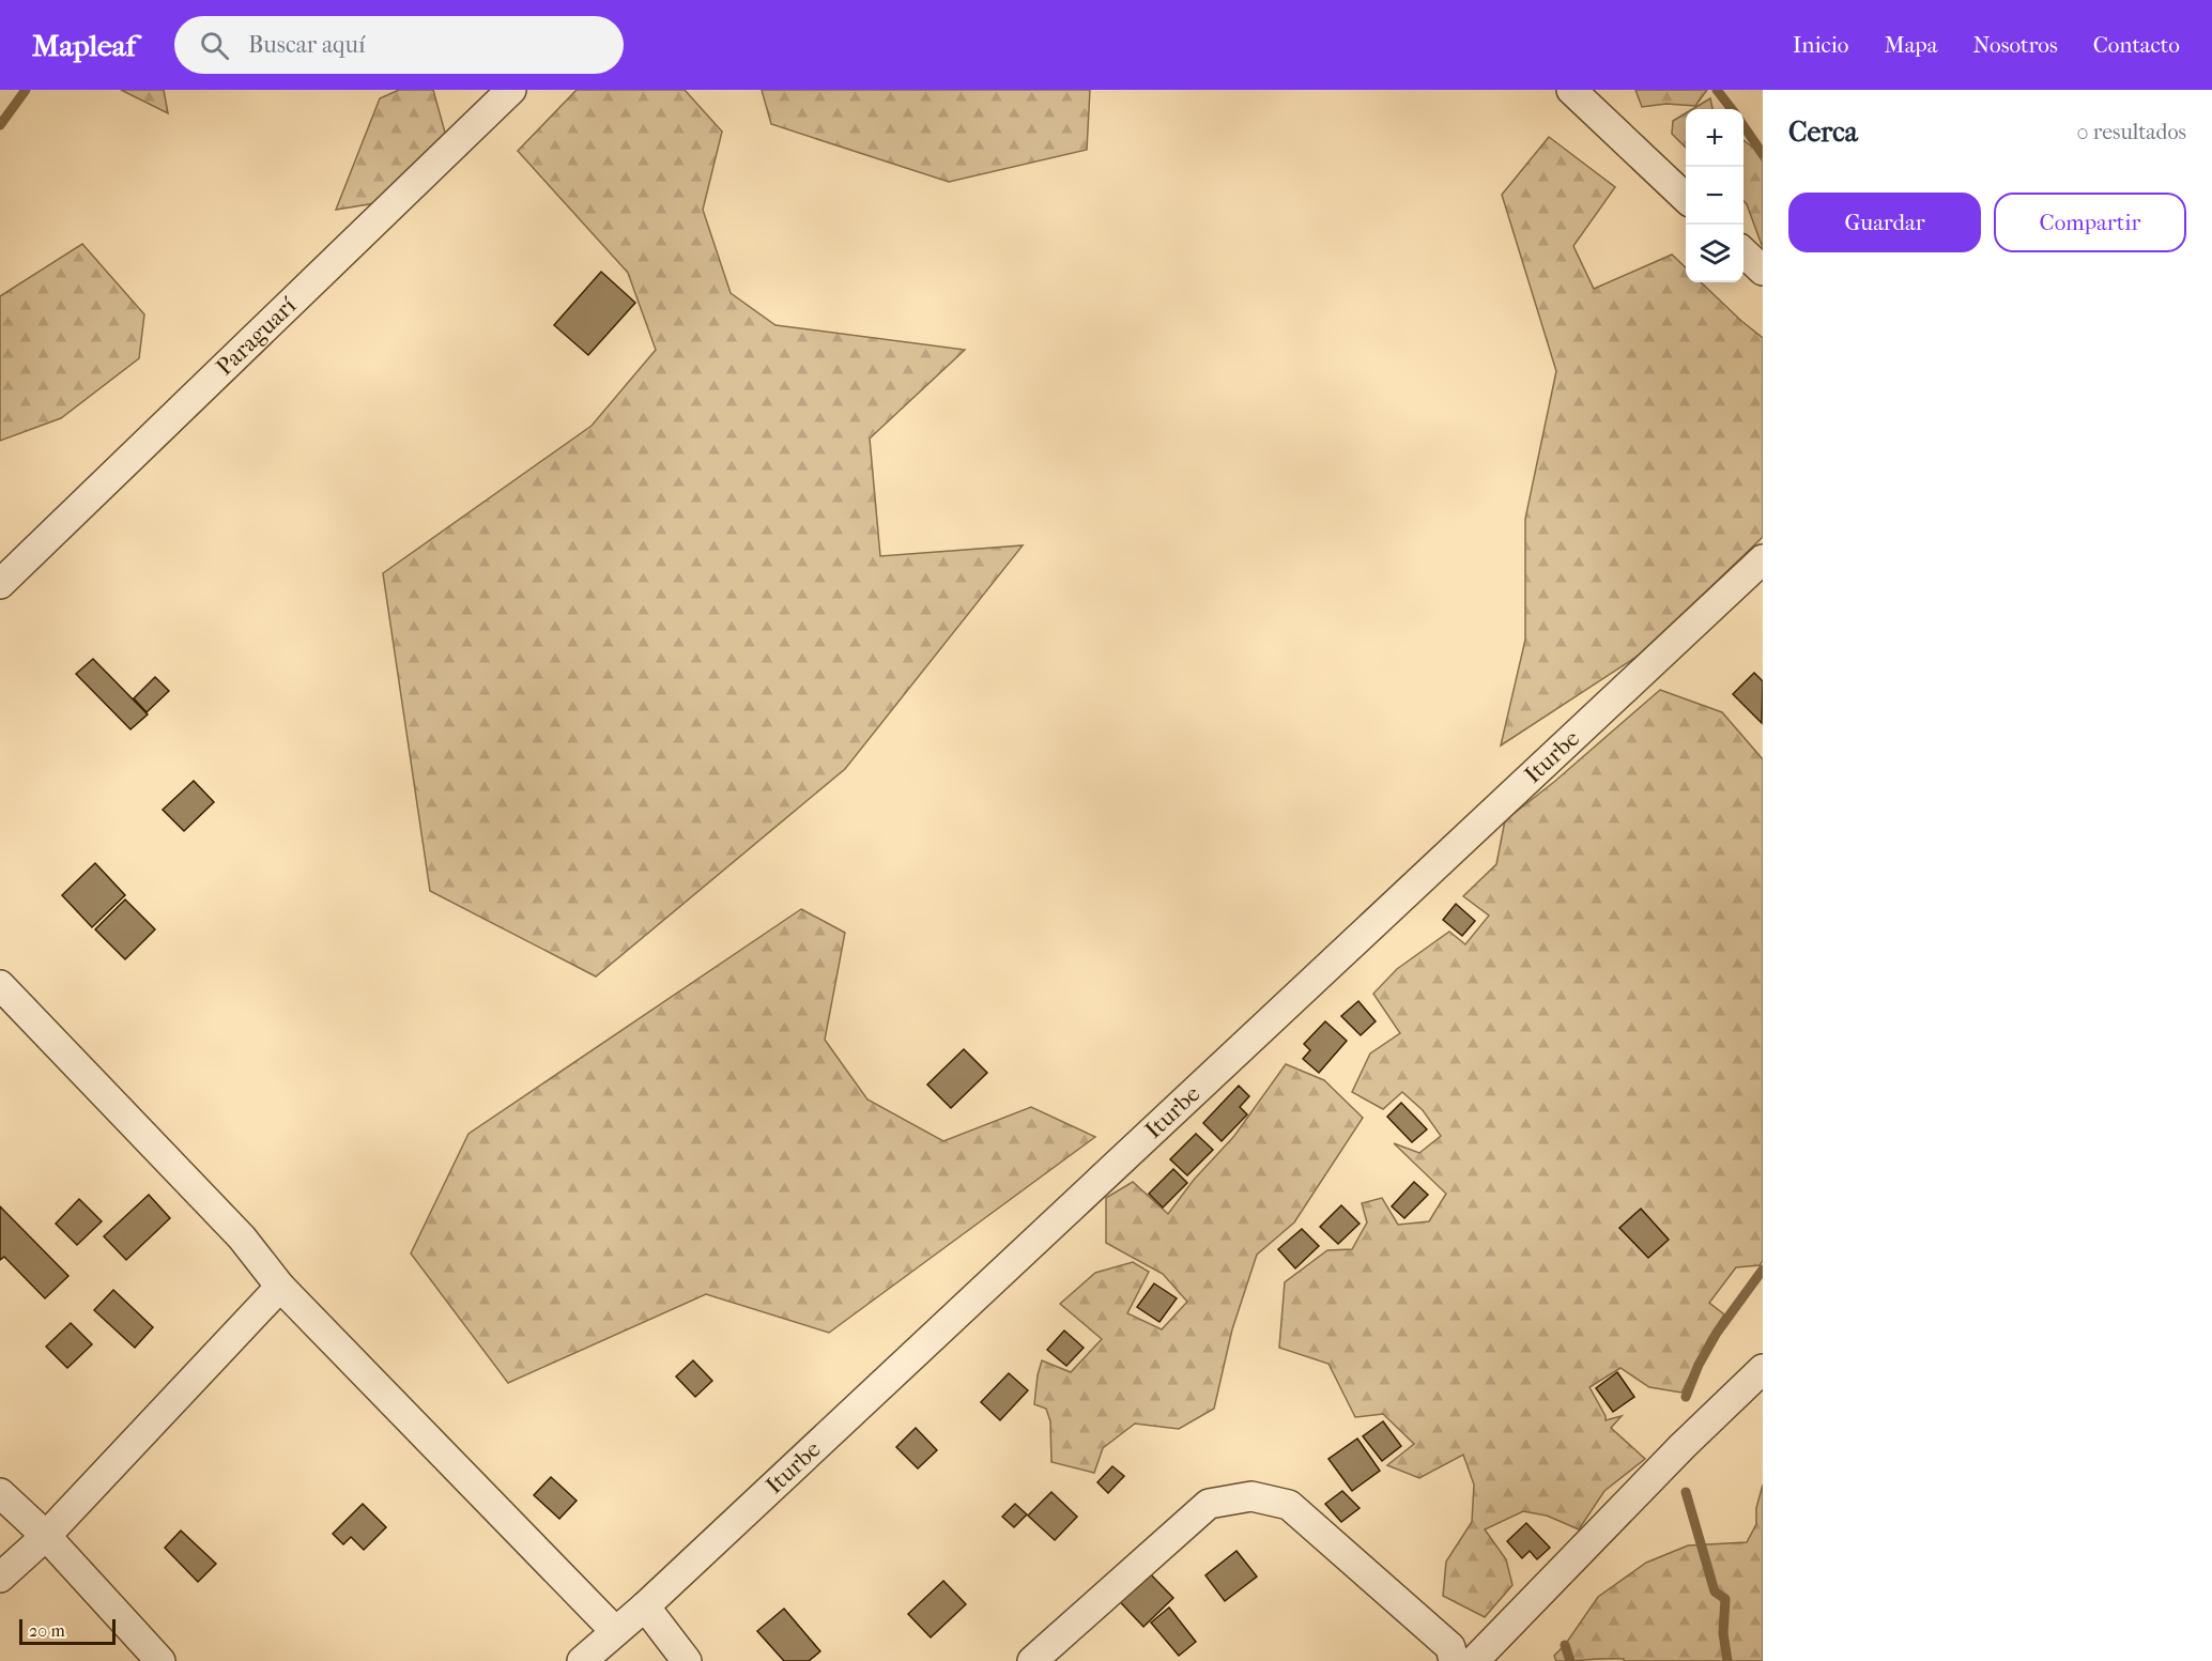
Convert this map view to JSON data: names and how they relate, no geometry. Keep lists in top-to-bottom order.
{
  "streets": {
    "street": ["Paraguarí", "Iturbe"]
  },
  "scale_bar": "20 m",
  "page": {
    "header": "Mapleaf",
    "search": "Buscar aquí",
    "nav": [
      "Inicio",
      "Mapa",
      "Nosotros",
      "Contacto"
    ],
    "heading": ["Cerca", "0 resultados"],
    "map_buttons": ["+", "−"],
    "buttons": ["Guardar", "Compartir"],
    "scale": "20 m"
  }
}
